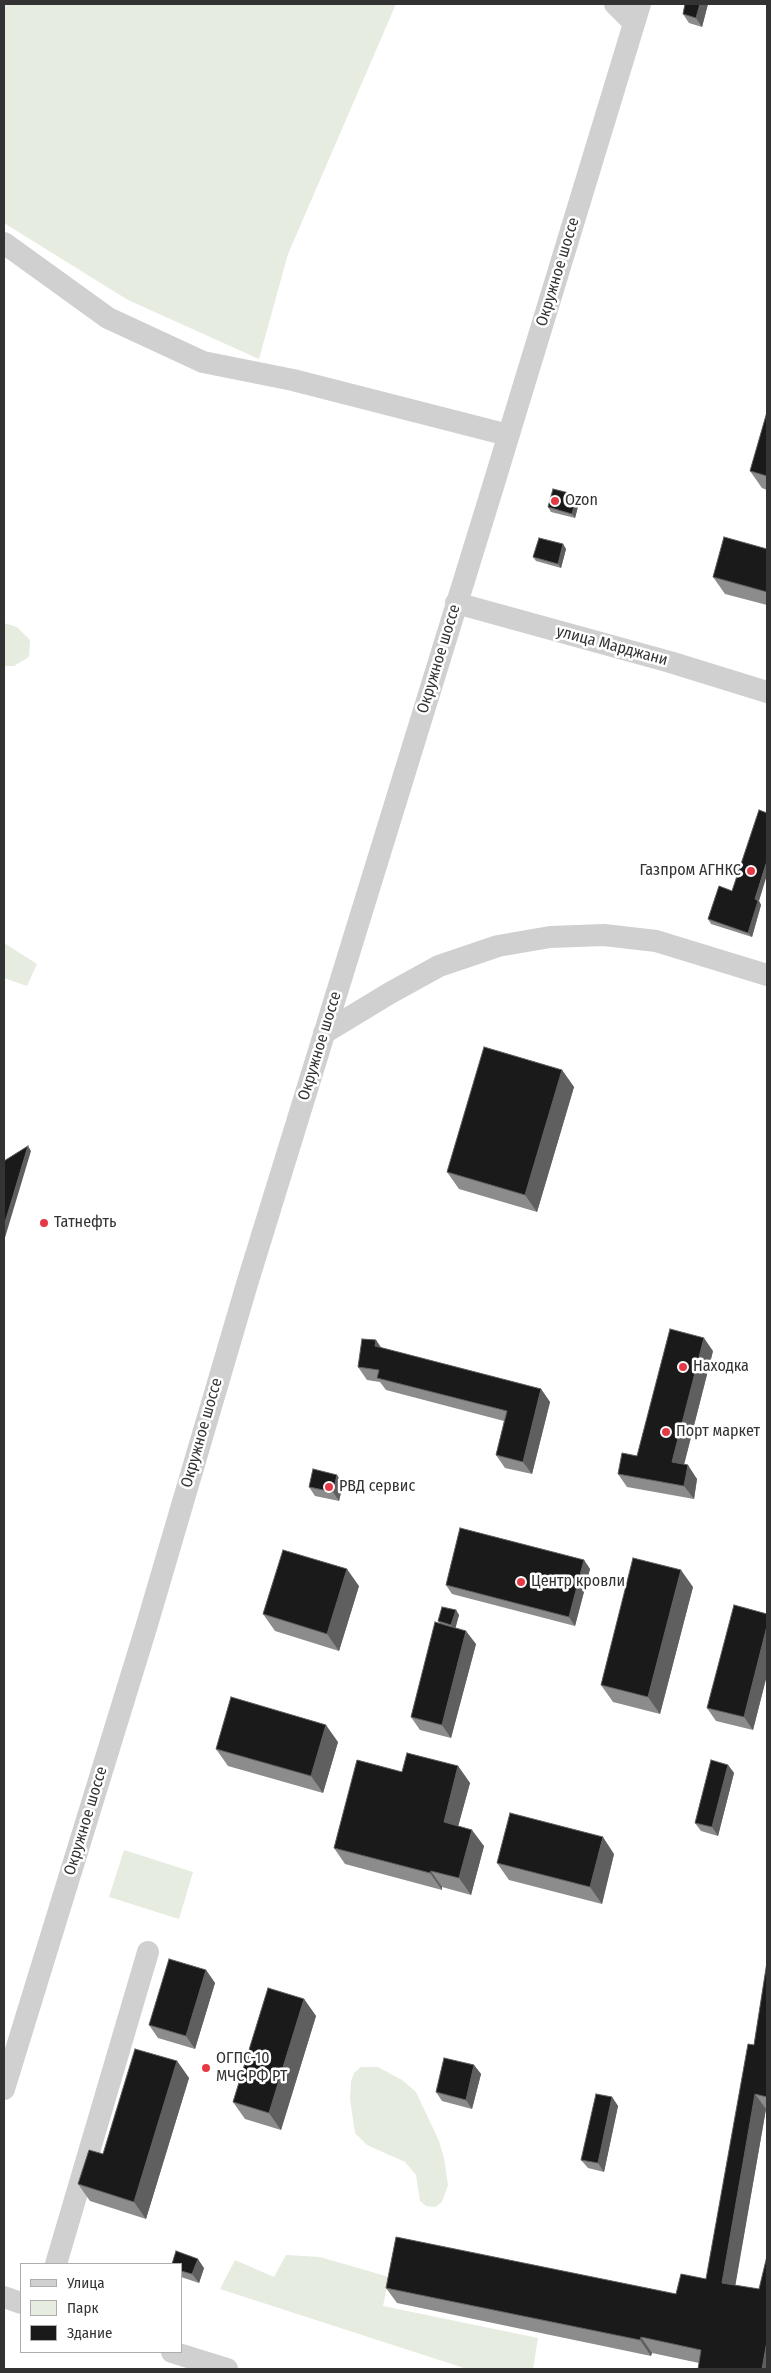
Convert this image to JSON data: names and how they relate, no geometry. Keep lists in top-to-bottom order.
{
  "streets": {
    "street": ["Окружное шоссе", "улица Марджани"]
  },
  "crossings": [
    ["Окружное шоссе", "улица Марджани"]
  ],
  "places": [
    "Ozon",
    "Газпром АГНКС",
    "Татнефть",
    "Находка",
    "Порт маркет",
    "РВД сервис",
    "Центр кровли",
    "ОГПС-10 МЧС РФ РТ"
  ],
  "legend": ["Улица", "Парк", "Здание"]
}
